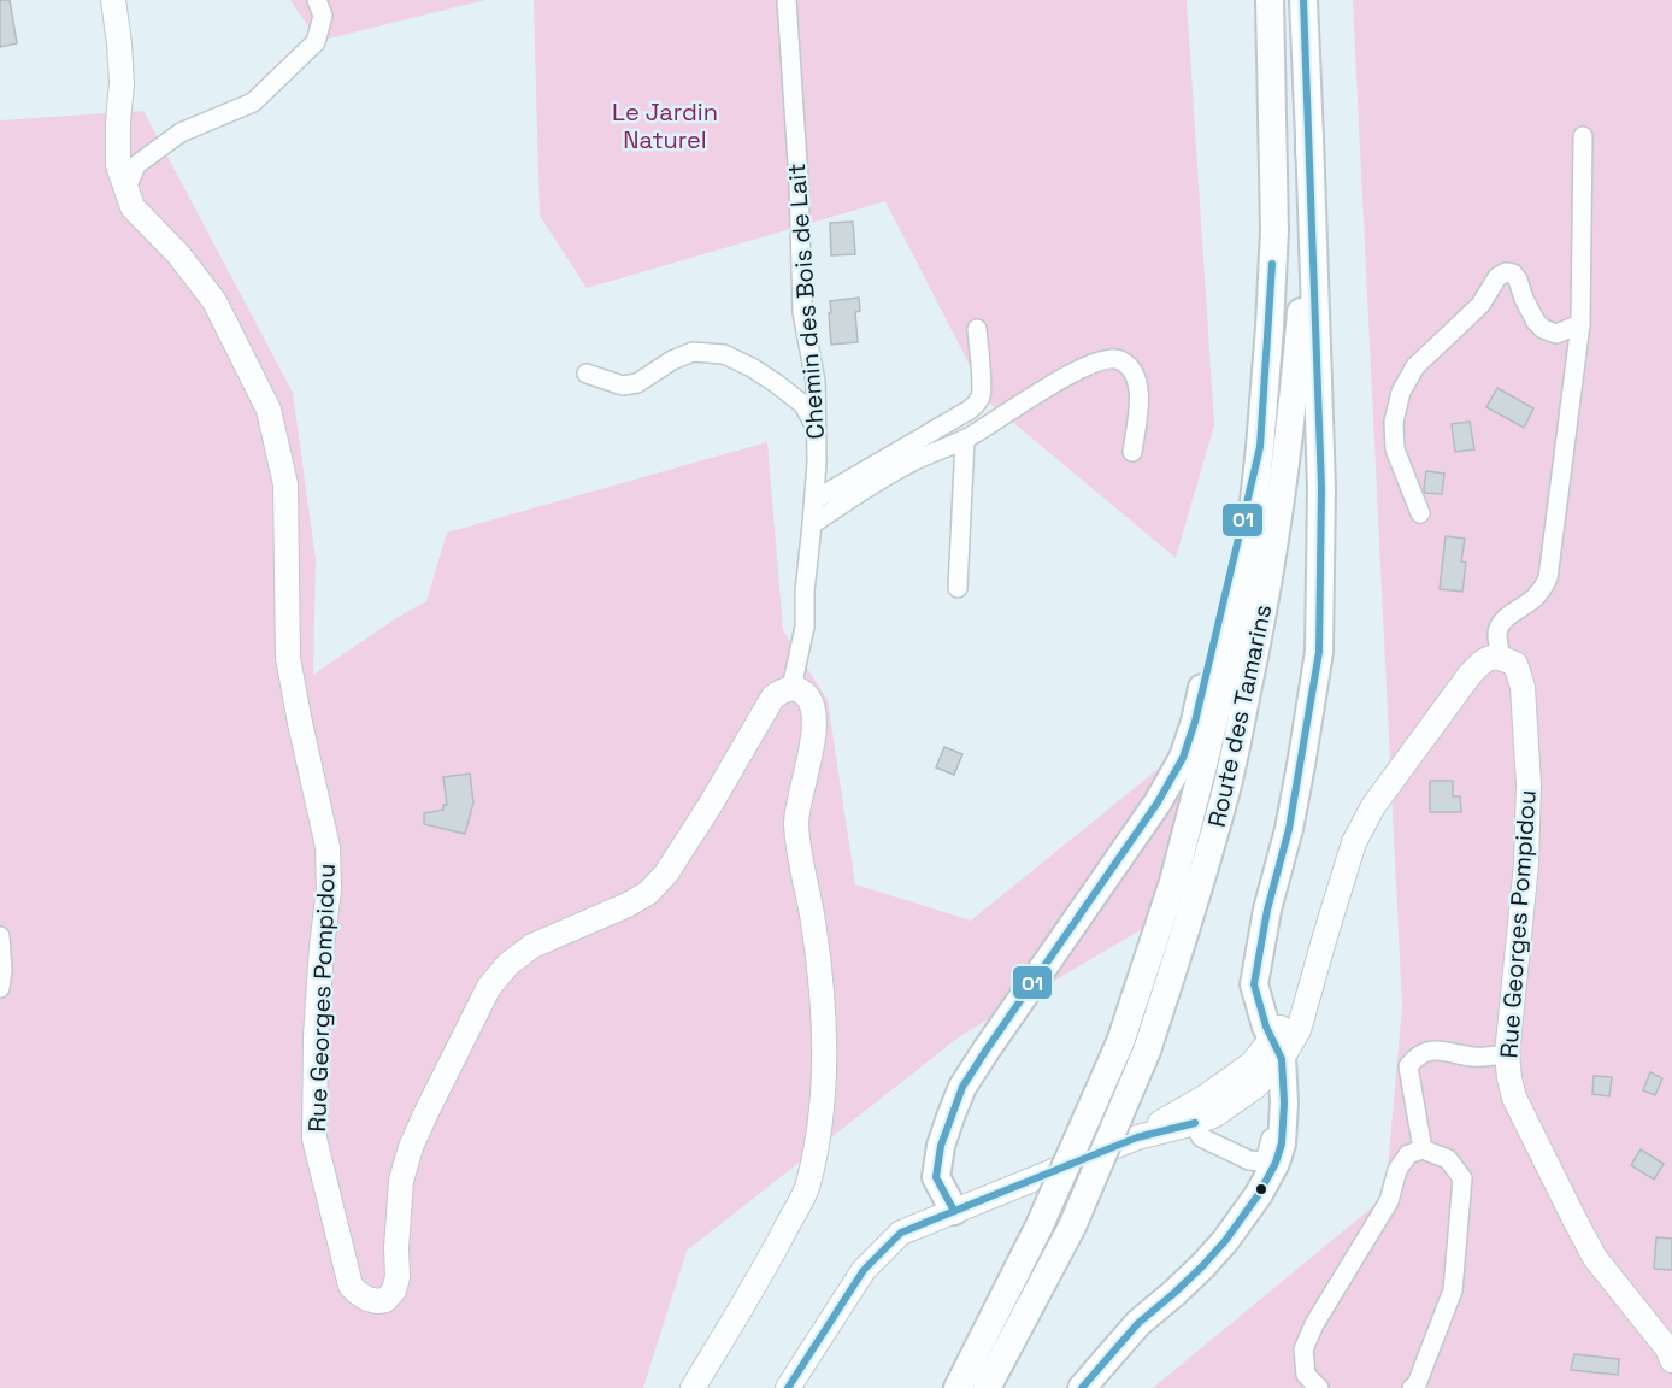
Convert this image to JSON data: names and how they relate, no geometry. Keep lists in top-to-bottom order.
{
  "streets": {
    "highway": ["Route des Tamarins"],
    "main road": ["Rue Georges Pompidou"],
    "street": ["Chemin des Bois de Lait"]
  },
  "crossings": [
    ["Chemin des Bois de Lait", "Rue Georges Pompidou"]
  ],
  "parks": ["Le Jardin Naturel"],
  "lines": ["transit line O1"]
}
